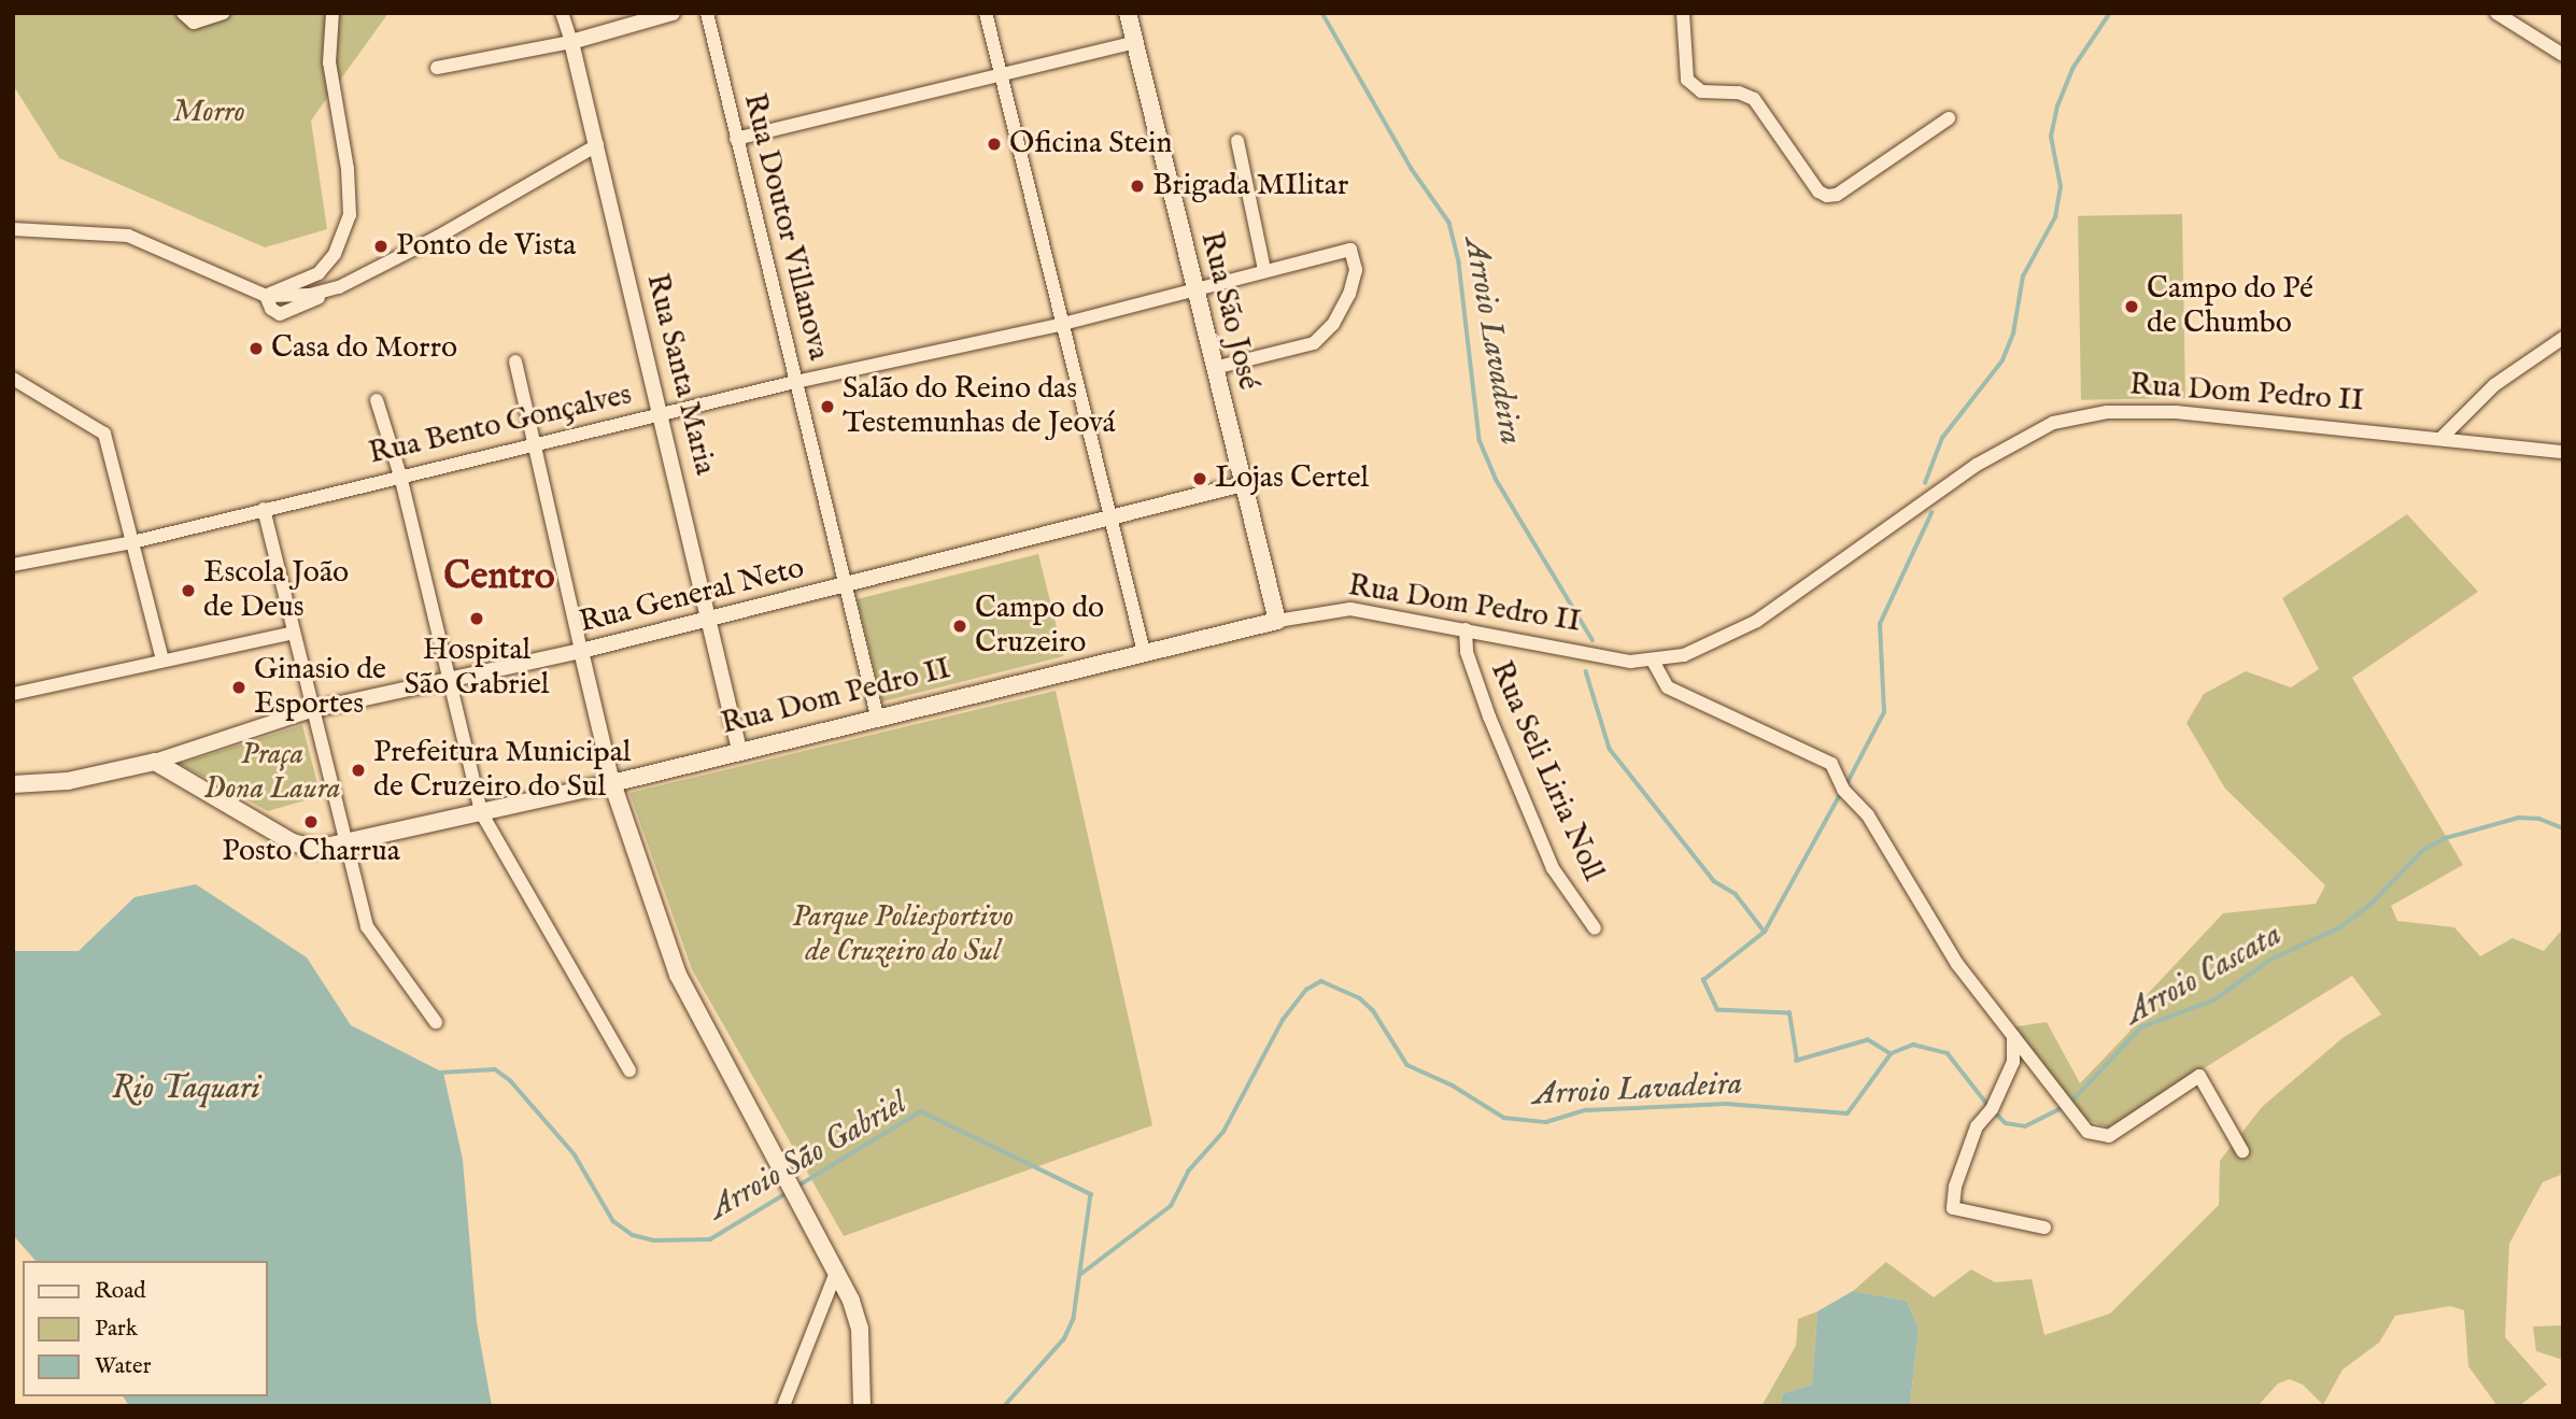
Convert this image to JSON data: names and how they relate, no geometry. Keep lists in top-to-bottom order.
{
  "streets": {
    "main road": ["Rua São José", "Rua Dom Pedro II"],
    "street": [
      "Rua Doutor Villanova",
      "Rua Santa Maria",
      "Rua Bento Gonçalves",
      "Rua General Neto",
      "Rua Seli Liria Noll"
    ]
  },
  "crossings": [
    ["Rua Doutor Villanova", "Rua Dom Pedro II"],
    ["Rua Doutor Villanova", "Rua Bento Gonçalves"],
    ["Rua Doutor Villanova", "Rua General Neto"],
    ["Rua São José", "Rua Dom Pedro II"],
    ["Rua São José", "Rua Bento Gonçalves"],
    ["Rua São José", "Rua General Neto"],
    ["Rua Santa Maria", "Rua Dom Pedro II"],
    ["Rua Santa Maria", "Rua Bento Gonçalves"],
    ["Rua Santa Maria", "Rua General Neto"],
    ["Rua Dom Pedro II", "Rua General Neto"],
    ["Rua Dom Pedro II", "Rua Seli Liria Noll"]
  ],
  "districts": ["Centro"],
  "water": [
    "Arroio Lavadeira",
    "Arroio Cascata",
    "Rio Taquari",
    "Arroio São Gabriel"
  ],
  "parks": ["Morro", "Praça Dona Laura", "Parque Poliesportivo de Cruzeiro do Sul"],
  "places": [
    "Oficina Stein",
    "Brigada MIlitar",
    "Ponto de Vista",
    "Campo do Pé de Chumbo",
    "Casa do Morro",
    "Salão do Reino das Testemunhas de Jeová",
    "Lojas Certel",
    "Escola João de Deus",
    "Hospital São Gabriel",
    "Campo do Cruzeiro",
    "Ginasio de Esportes",
    "Prefeitura Municipal de Cruzeiro do Sul",
    "Posto Charrua"
  ],
  "legend": ["Road", "Park", "Water"]
}
